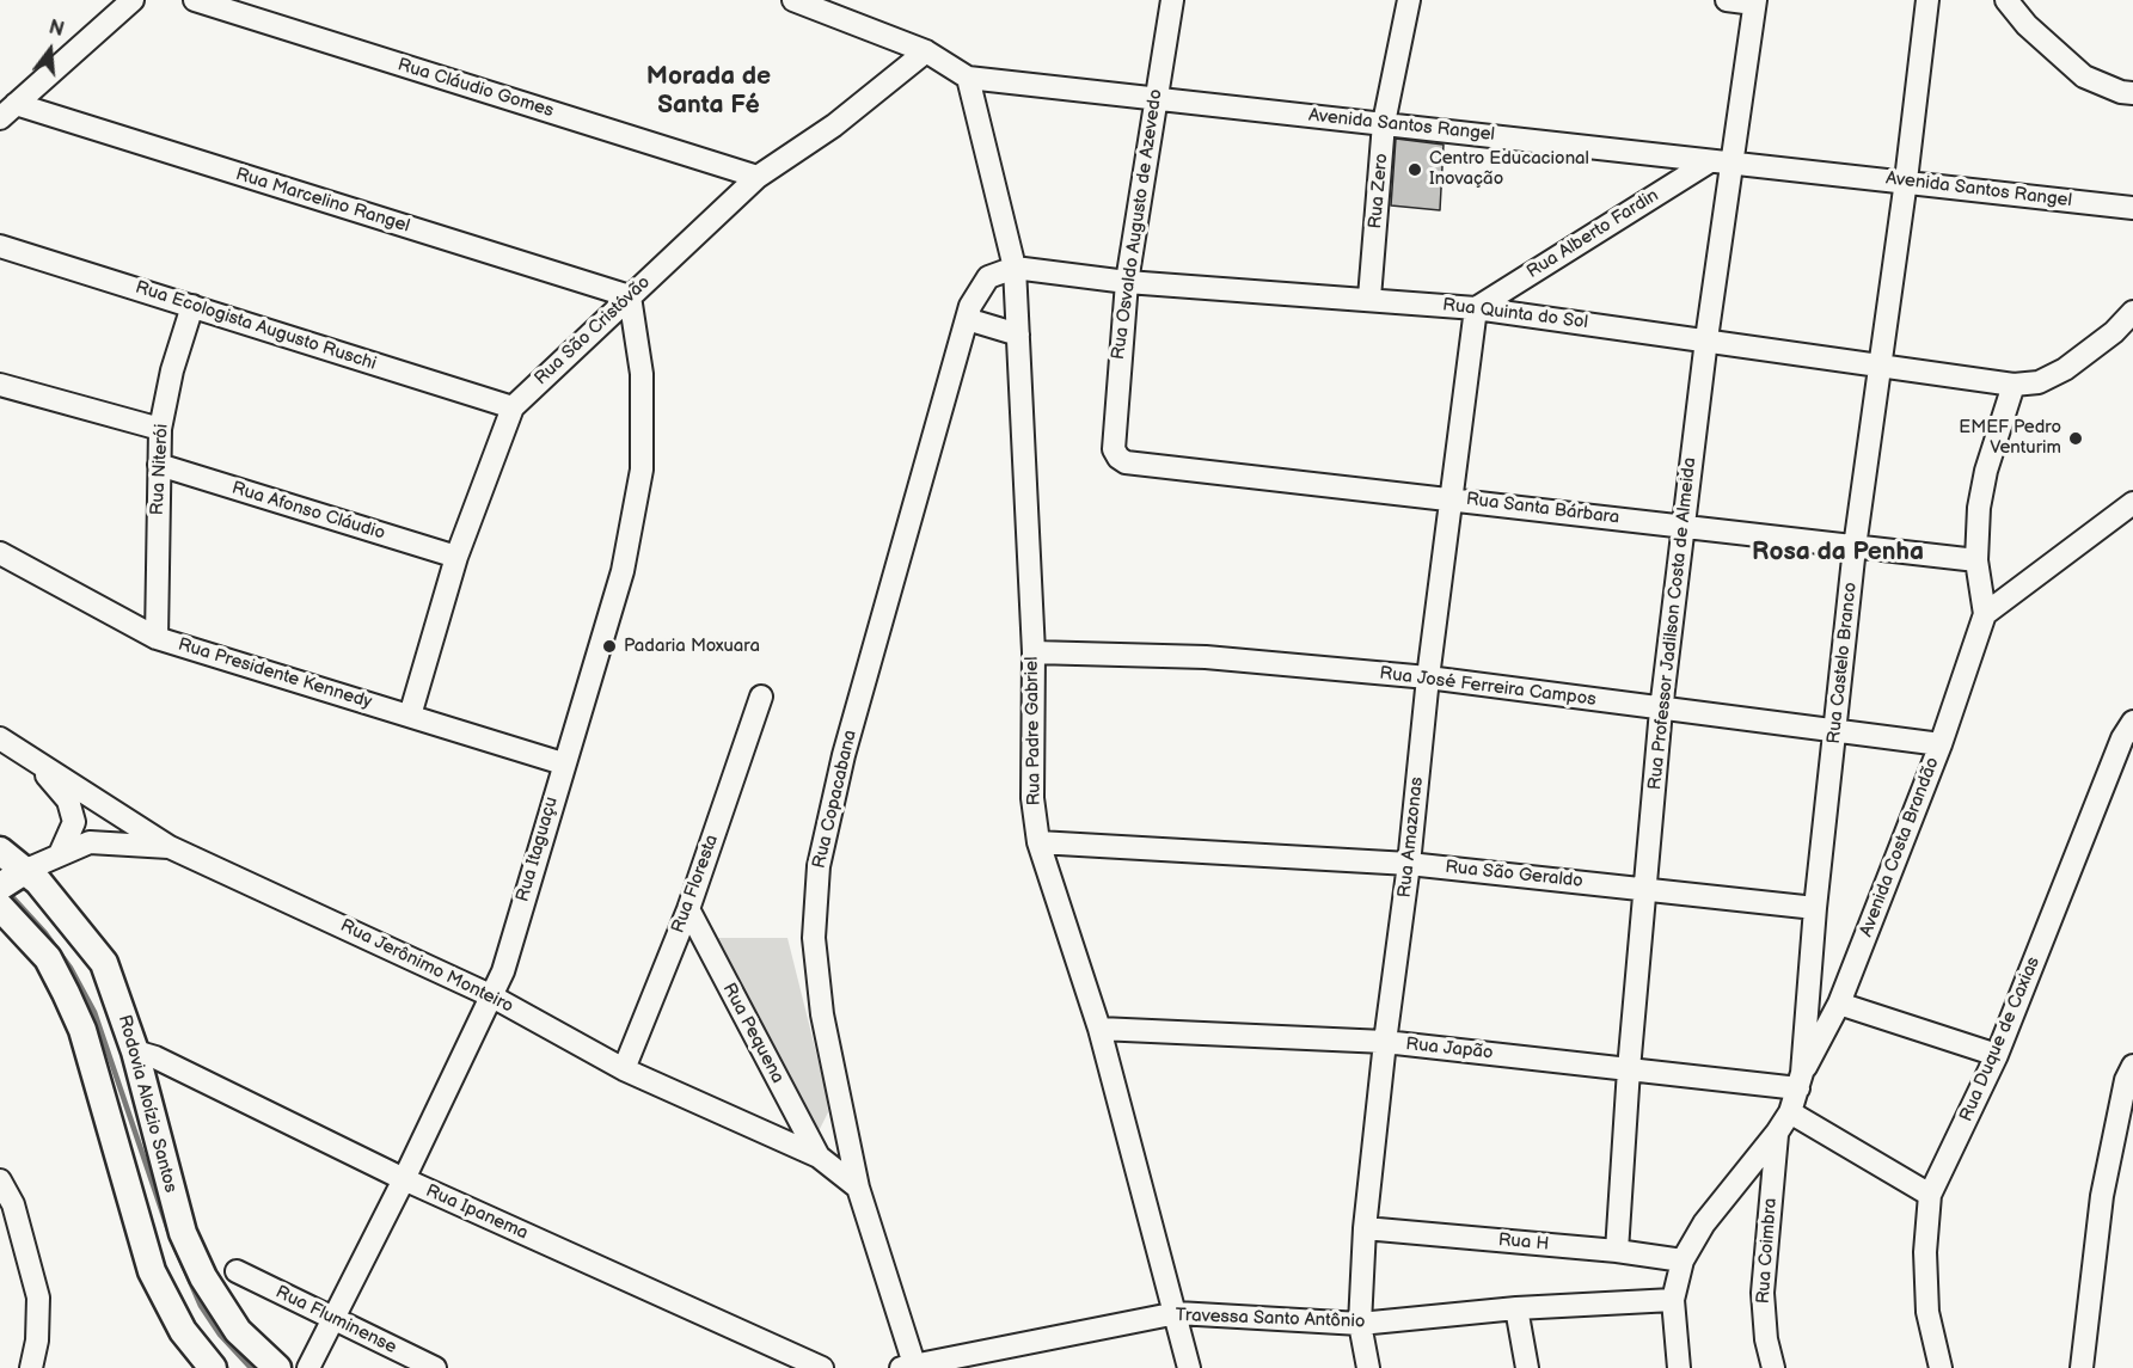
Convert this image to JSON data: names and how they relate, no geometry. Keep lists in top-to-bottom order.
{
  "streets": {
    "main road": ["Rodovia Aloízio Santos"],
    "street": [
      "Rua Cláudio Gomes",
      "Avenida Santos Rangel",
      "Rua Zero",
      "Rua Marcelino Rangel",
      "Rua Osvaldo Augusto de Azevedo",
      "Rua Alberto Fardin",
      "Rua Quinta do Sol",
      "Rua Ecologista Augusto Ruschi",
      "Rua São Cristóvão",
      "Rua Niterói",
      "Rua Santa Bárbara",
      "Rua Afonso Cláudio",
      "Rua Professor Jadilson Costa de Almeida",
      "Rua Castelo Branco",
      "Rua Presidente Kennedy",
      "Rua José Ferreira Campos",
      "Rua Padre Gabriel",
      "Rua Copacabana",
      "Rua Amazonas",
      "Avenida Costa Brandão",
      "Rua Itaguaçu",
      "Rua São Geraldo",
      "Rua Floresta",
      "Rua Jerônimo Monteiro",
      "Rua Pequena",
      "Rua Duque de Caxias",
      "Rua Japão",
      "Rua Ipanema",
      "Rua H",
      "Rua Coimbra",
      "Travessa Santo Antônio",
      "Rua Fluminense"
    ]
  },
  "crossings": [
    ["Rua Cláudio Gomes", "Rua São Cristóvão"],
    ["Avenida Santos Rangel", "Rua Zero"],
    ["Avenida Santos Rangel", "Rua Osvaldo Augusto de Azevedo"],
    ["Avenida Santos Rangel", "Rua Alberto Fardin"],
    ["Avenida Santos Rangel", "Rua Professor Jadilson Costa de Almeida"],
    ["Avenida Santos Rangel", "Rua Castelo Branco"],
    ["Avenida Santos Rangel", "Rua Padre Gabriel"],
    ["Rua Zero", "Rua Quinta do Sol"],
    ["Rua Marcelino Rangel", "Rua São Cristóvão"],
    ["Rua Marcelino Rangel", "Rua Itaguaçu"],
    ["Rua Osvaldo Augusto de Azevedo", "Rua Quinta do Sol"],
    ["Rua Osvaldo Augusto de Azevedo", "Rua Santa Bárbara"],
    ["Rua Alberto Fardin", "Rua Quinta do Sol"],
    ["Rua Alberto Fardin", "Rua Professor Jadilson Costa de Almeida"],
    ["Rua Alberto Fardin", "Rua Amazonas"],
    ["Rua Quinta do Sol", "Rua Professor Jadilson Costa de Almeida"],
    ["Rua Quinta do Sol", "Rua Castelo Branco"],
    ["Rua Quinta do Sol", "Rua Padre Gabriel"],
    ["Rua Quinta do Sol", "Rua Copacabana"],
    ["Rua Quinta do Sol", "Rua Amazonas"],
    ["Rua Ecologista Augusto Ruschi", "Rua São Cristóvão"],
    ["Rua Ecologista Augusto Ruschi", "Rua Niterói"],
    ["Rua São Cristóvão", "Rua Afonso Cláudio"],
    ["Rua São Cristóvão", "Rua Presidente Kennedy"],
    ["Rua São Cristóvão", "Rua Itaguaçu"],
    ["Rua Niterói", "Rua Afonso Cláudio"],
    ["Rua Niterói", "Rua Presidente Kennedy"],
    ["Rua Santa Bárbara", "Rua Professor Jadilson Costa de Almeida"],
    ["Rua Santa Bárbara", "Rua Castelo Branco"],
    ["Rua Santa Bárbara", "Rua Amazonas"],
    ["Rua Professor Jadilson Costa de Almeida", "Rua José Ferreira Campos"],
    ["Rua Professor Jadilson Costa de Almeida", "Rua São Geraldo"],
    ["Rua Professor Jadilson Costa de Almeida", "Rua Japão"],
    ["Rua Professor Jadilson Costa de Almeida", "Rua H"],
    ["Rua Castelo Branco", "Rua José Ferreira Campos"],
    ["Rua Castelo Branco", "Avenida Costa Brandão"],
    ["Rua Castelo Branco", "Rua São Geraldo"],
    ["Rua Castelo Branco", "Rua Japão"],
    ["Rua Presidente Kennedy", "Rua Itaguaçu"],
    ["Rua José Ferreira Campos", "Rua Padre Gabriel"],
    ["Rua José Ferreira Campos", "Rua Amazonas"],
    ["Rua José Ferreira Campos", "Avenida Costa Brandão"],
    ["Rua Padre Gabriel", "Rua Copacabana"],
    ["Rua Padre Gabriel", "Rua São Geraldo"],
    ["Rua Padre Gabriel", "Rua Japão"],
    ["Rua Padre Gabriel", "Travessa Santo Antônio"],
    ["Rua Copacabana", "Rua Jerônimo Monteiro"],
    ["Rua Copacabana", "Travessa Santo Antônio"],
    ["Rua Amazonas", "Rua São Geraldo"],
    ["Rua Amazonas", "Rua Japão"],
    ["Rua Amazonas", "Rua H"],
    ["Rua Amazonas", "Travessa Santo Antônio"],
    ["Avenida Costa Brandão", "Rua Japão"],
    ["Rua Itaguaçu", "Rua Jerônimo Monteiro"],
    ["Rua Itaguaçu", "Rua Ipanema"],
    ["Rua Itaguaçu", "Rua Fluminense"],
    ["Rua Floresta", "Rua Jerônimo Monteiro"],
    ["Rua Floresta", "Rua Pequena"],
    ["Rua Jerônimo Monteiro", "Rua Pequena"],
    ["Rodovia Aloízio Santos", "Rua Ipanema"]
  ],
  "districts": ["Morada de Santa Fé", "Rosa da Penha"],
  "places": ["Centro Educacional Inovação", "EMEF Pedro Venturim", "Padaria Moxuara"],
  "north": "top"
}
